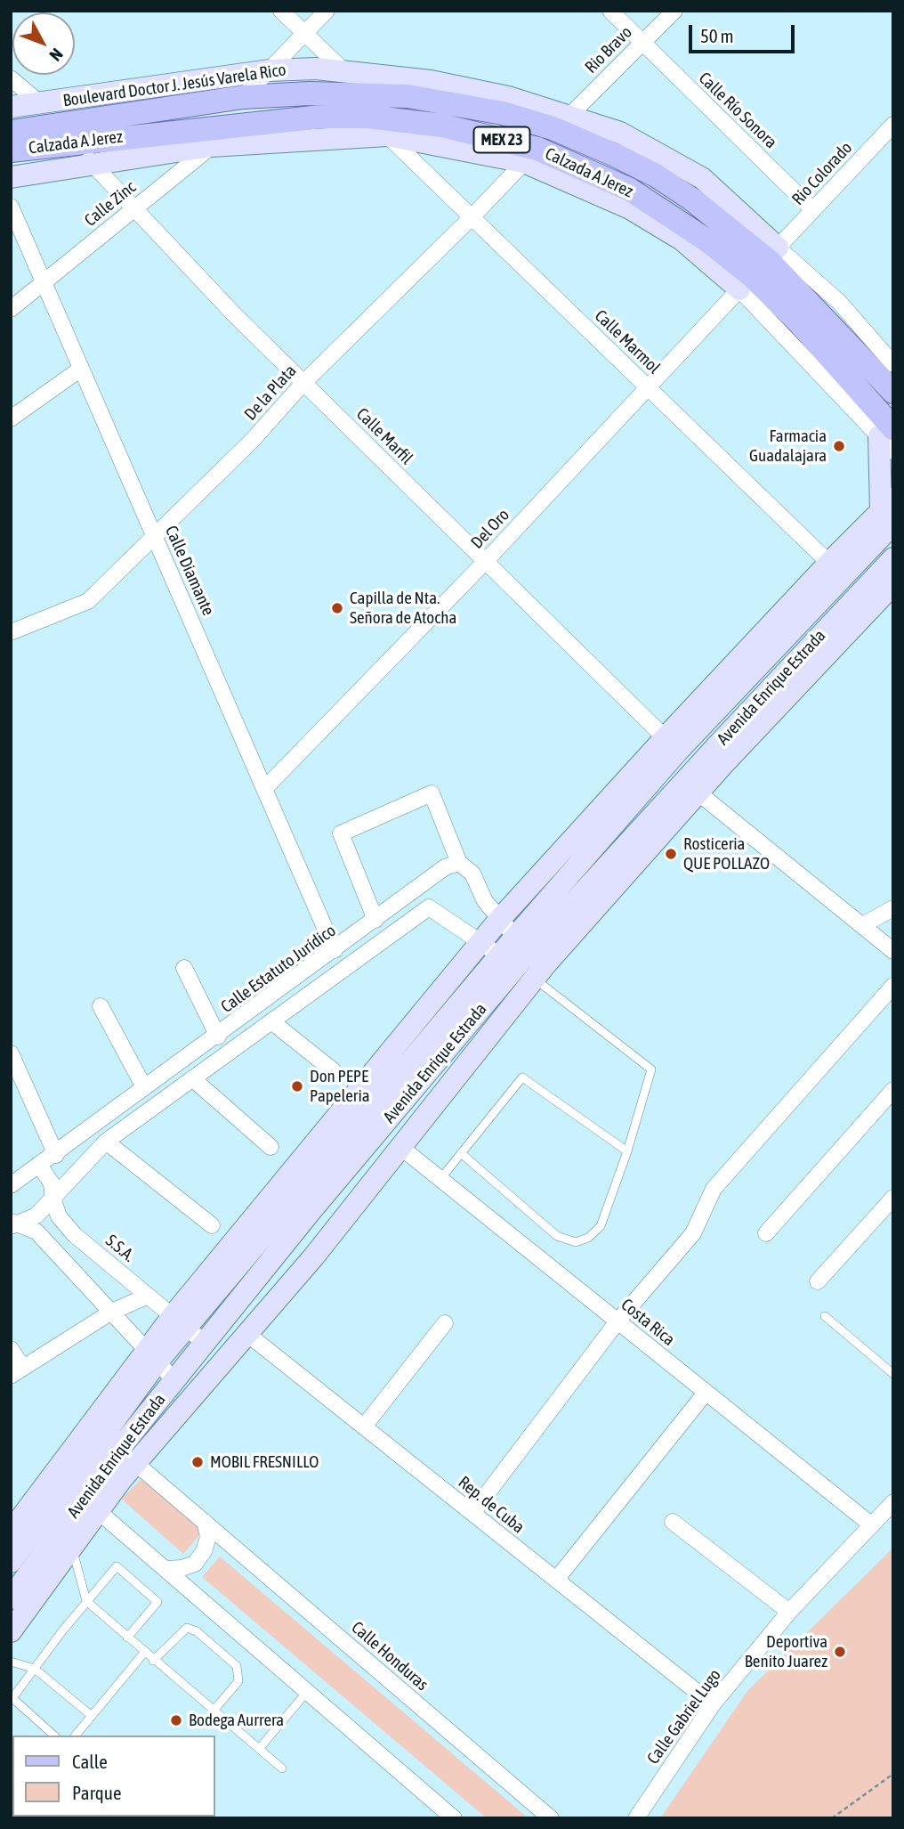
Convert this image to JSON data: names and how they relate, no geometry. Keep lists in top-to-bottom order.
{
  "streets": {
    "main road": ["MEX 23", "Calzada A Jerez"],
    "street": [
      "Rio Bravo",
      "Boulevard Doctor J. Jesús Varela Rico",
      "Calle Río Sonora",
      "Rio Colorado",
      "Calle Zinc",
      "Calle Marmol",
      "De la Plata",
      "Calle Marfil",
      "Del Oro",
      "Calle Diamante",
      "Avenida Enrique Estrada",
      "Calle Estatuto Jurídico",
      "S.S.A.",
      "Costa Rica",
      "Rep. de Cuba",
      "Calle Honduras",
      "Calle Gabriel Lugo"
    ]
  },
  "crossings": [
    ["Rio Bravo", "Boulevard Doctor J. Jesús Varela Rico"],
    ["Rio Bravo", "Calle Río Sonora"],
    ["Boulevard Doctor J. Jesús Varela Rico", "Rio Colorado"],
    ["Calle Río Sonora", "Rio Colorado"],
    ["Calzada A Jerez", "Calle Zinc"],
    ["Calzada A Jerez", "De la Plata"],
    ["Calzada A Jerez", "Calle Marfil"],
    ["Calle Zinc", "Calle Marfil"],
    ["Calle Zinc", "Calle Diamante"],
    ["Calle Marmol", "De la Plata"],
    ["Calle Marmol", "Del Oro"],
    ["Calle Marmol", "Avenida Enrique Estrada"],
    ["De la Plata", "Calle Marfil"],
    ["De la Plata", "Calle Diamante"],
    ["Calle Marfil", "Del Oro"],
    ["Calle Marfil", "Avenida Enrique Estrada"],
    ["Del Oro", "Calle Diamante"],
    ["Calle Diamante", "Calle Estatuto Jurídico"],
    ["Avenida Enrique Estrada", "S.S.A."],
    ["Avenida Enrique Estrada", "Calle Honduras"],
    ["Calle Estatuto Jurídico", "S.S.A."],
    ["Costa Rica", "Calle Gabriel Lugo"],
    ["Rep. de Cuba", "Calle Gabriel Lugo"]
  ],
  "places": [
    "Farmacia Guadalajara",
    "Capilla de Nta. Señora de Atocha",
    "Rosticeria QUE POLLAZO",
    "Don PEPE Papeleria",
    "MOBIL FRESNILLO",
    "Deportiva Benito Juarez",
    "Bodega Aurrera"
  ],
  "legend": ["Calle", "Parque"],
  "scale_bar": "50 m",
  "north": "bottom right"
}
